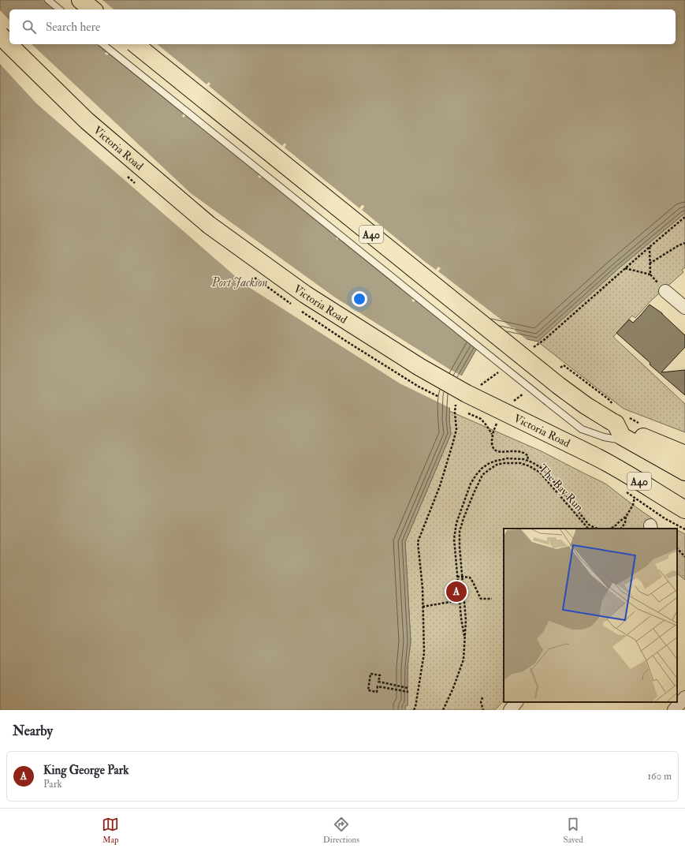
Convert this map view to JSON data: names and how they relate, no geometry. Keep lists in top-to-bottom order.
{
  "streets": {
    "highway": ["Victoria Road", "A40"],
    "path": ["The Bay Run"]
  },
  "water": ["Port Jackson"],
  "page": {
    "search": "Search here",
    "pins": "A",
    "heading": "Nearby",
    "list": [
      {
        "mark": "A",
        "name": "King George Park",
        "note": "Park",
        "value": "160 m"
      }
    ],
    "nav": ["Map", "Directions", "Saved"]
  }
}
